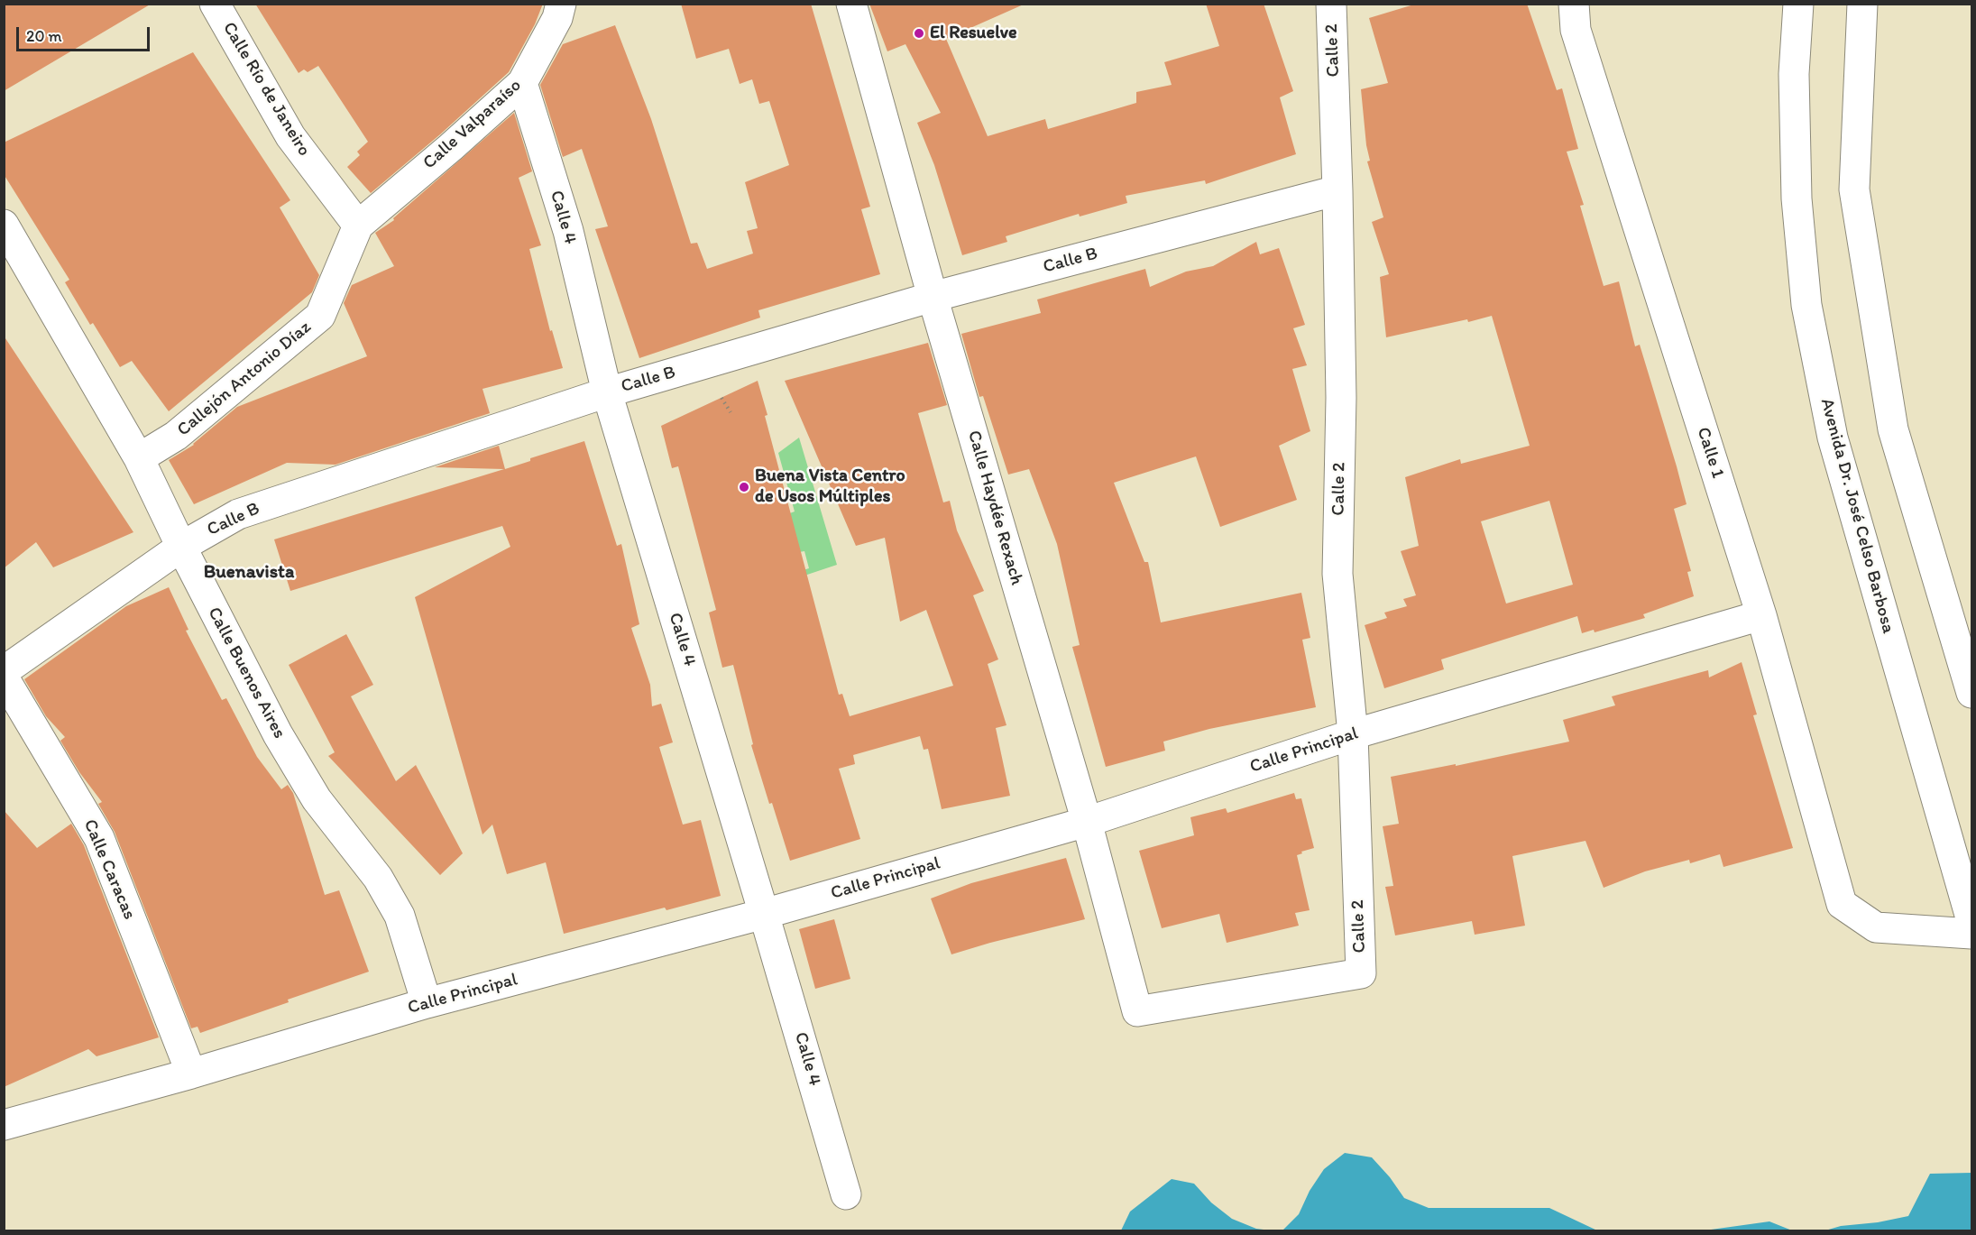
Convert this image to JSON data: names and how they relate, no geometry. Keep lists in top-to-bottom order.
{
  "streets": {
    "street": [
      "Calle 2",
      "Calle Río de Janeiro",
      "Calle Valparaíso",
      "Calle 4",
      "Calle B",
      "Callejón Antonio Díaz",
      "Calle 1",
      "Calle Haydée Rexach",
      "Avenida Dr. José Celso Barbosa",
      "Calle Buenos Aires",
      "Calle Principal",
      "Calle Caracas"
    ]
  },
  "crossings": [
    ["Calle 2", "Calle B"],
    ["Calle 2", "Calle Haydée Rexach"],
    ["Calle 2", "Calle Principal"],
    ["Calle Río de Janeiro", "Calle Valparaíso"],
    ["Calle Río de Janeiro", "Callejón Antonio Díaz"],
    ["Calle Valparaíso", "Calle 4"],
    ["Calle Valparaíso", "Callejón Antonio Díaz"],
    ["Calle 4", "Calle B"],
    ["Calle 4", "Calle Principal"],
    ["Calle B", "Calle Haydée Rexach"],
    ["Calle B", "Calle Buenos Aires"],
    ["Callejón Antonio Díaz", "Calle Buenos Aires"],
    ["Calle 1", "Calle Principal"],
    ["Calle Haydée Rexach", "Calle Principal"],
    ["Calle Buenos Aires", "Calle Principal"],
    ["Calle Principal", "Calle Caracas"]
  ],
  "districts": ["Buenavista"],
  "places": ["El Resuelve", "Buena Vista Centro de Usos Múltiples"],
  "scale_bar": "20 m"
}
